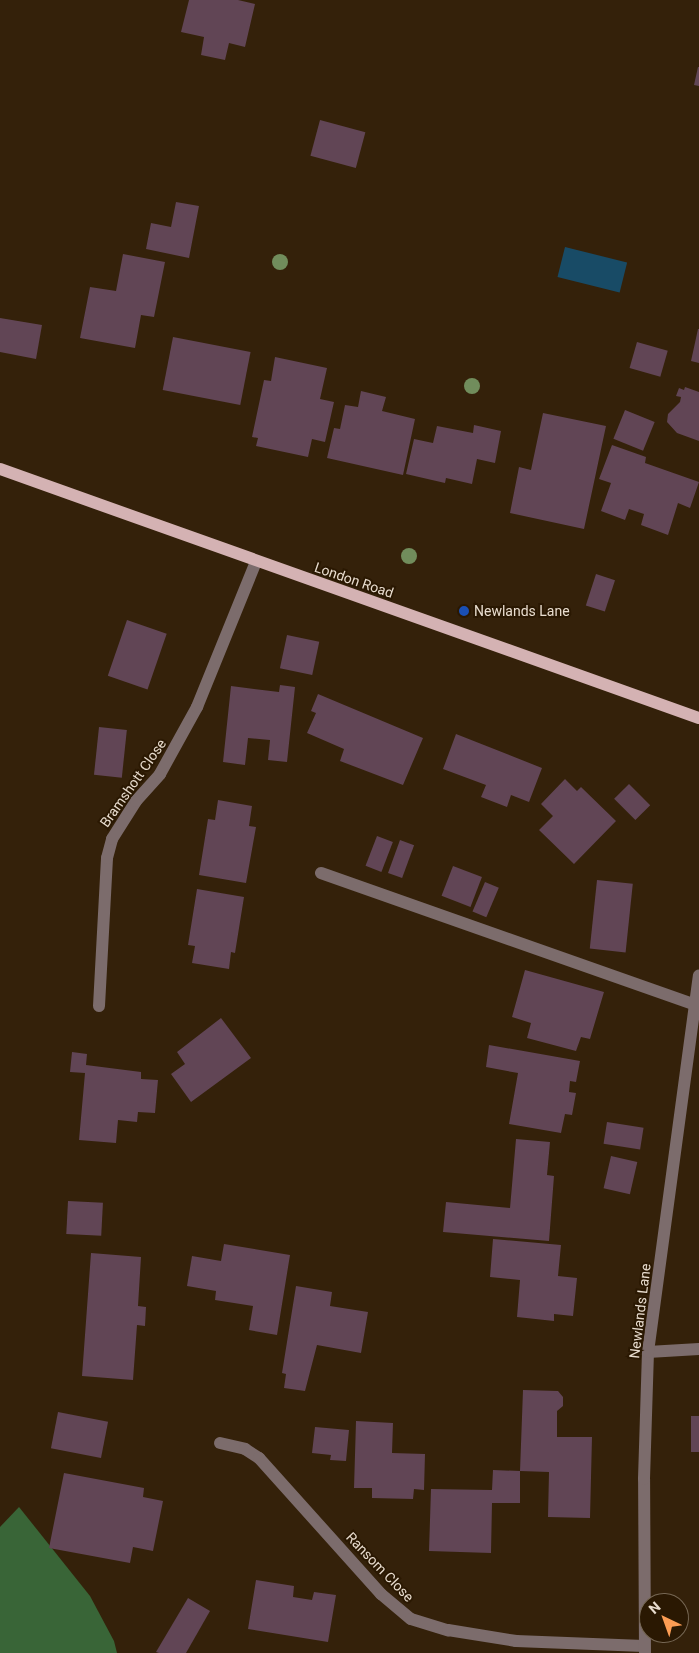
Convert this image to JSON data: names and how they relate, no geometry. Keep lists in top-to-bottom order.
{
  "streets": {
    "main road": ["London Road"],
    "street": ["Bramshott Close", "Newlands Lane", "Ransom Close"]
  },
  "crossings": [
    ["London Road", "Bramshott Close"],
    ["Newlands Lane", "Ransom Close"]
  ],
  "places": ["Newlands Lane"],
  "north": "top left"
}
